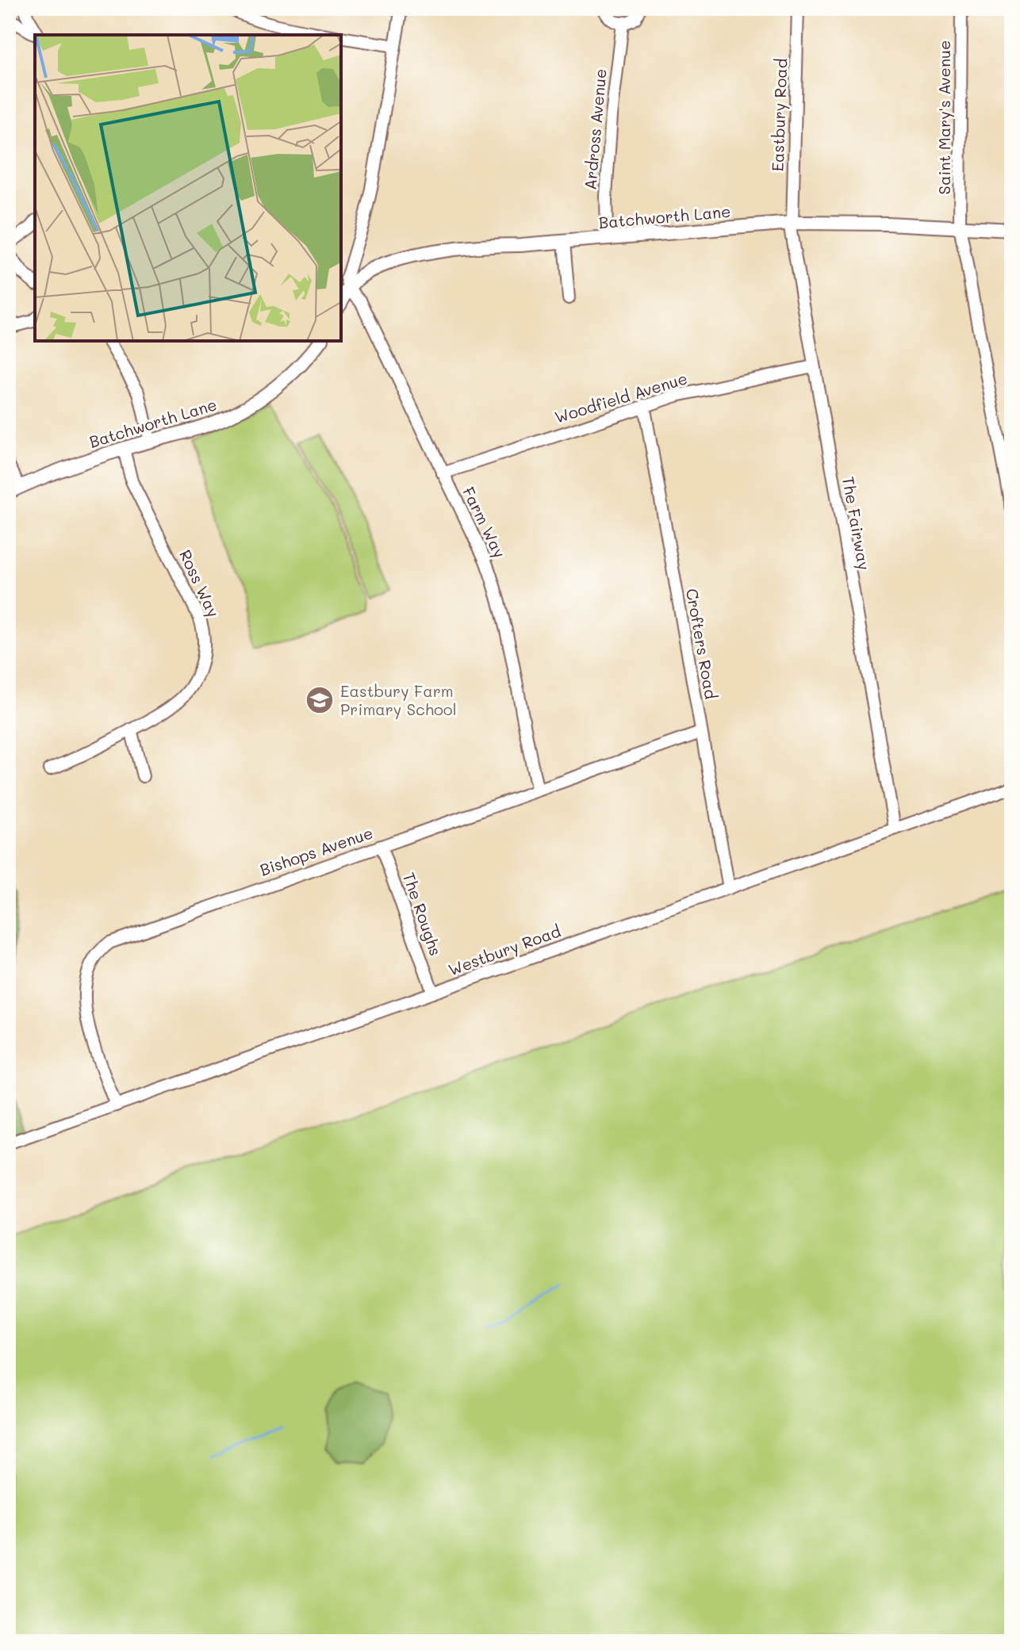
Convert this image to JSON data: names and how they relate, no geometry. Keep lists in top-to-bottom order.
{
  "streets": {
    "street": [
      "Eastbury Road",
      "Saint Mary's Avenue",
      "Ardross Avenue",
      "Batchworth Lane",
      "Woodfield Avenue",
      "Farm Way",
      "The Fairway",
      "Ross Way",
      "Crofters Road",
      "Bishops Avenue",
      "The Roughs",
      "Westbury Road"
    ]
  },
  "crossings": [
    ["Eastbury Road", "Batchworth Lane"],
    ["Eastbury Road", "The Fairway"],
    ["Saint Mary's Avenue", "Batchworth Lane"],
    ["Ardross Avenue", "Batchworth Lane"],
    ["Batchworth Lane", "Farm Way"],
    ["Batchworth Lane", "The Fairway"],
    ["Batchworth Lane", "Ross Way"],
    ["Woodfield Avenue", "Farm Way"],
    ["Woodfield Avenue", "The Fairway"],
    ["Woodfield Avenue", "Crofters Road"],
    ["Farm Way", "Bishops Avenue"],
    ["The Fairway", "Westbury Road"],
    ["Crofters Road", "Bishops Avenue"],
    ["Crofters Road", "Westbury Road"],
    ["Bishops Avenue", "The Roughs"],
    ["Bishops Avenue", "Westbury Road"],
    ["The Roughs", "Westbury Road"]
  ],
  "places": {
    "school or university": ["Eastbury Farm Primary School"]
  }
}
